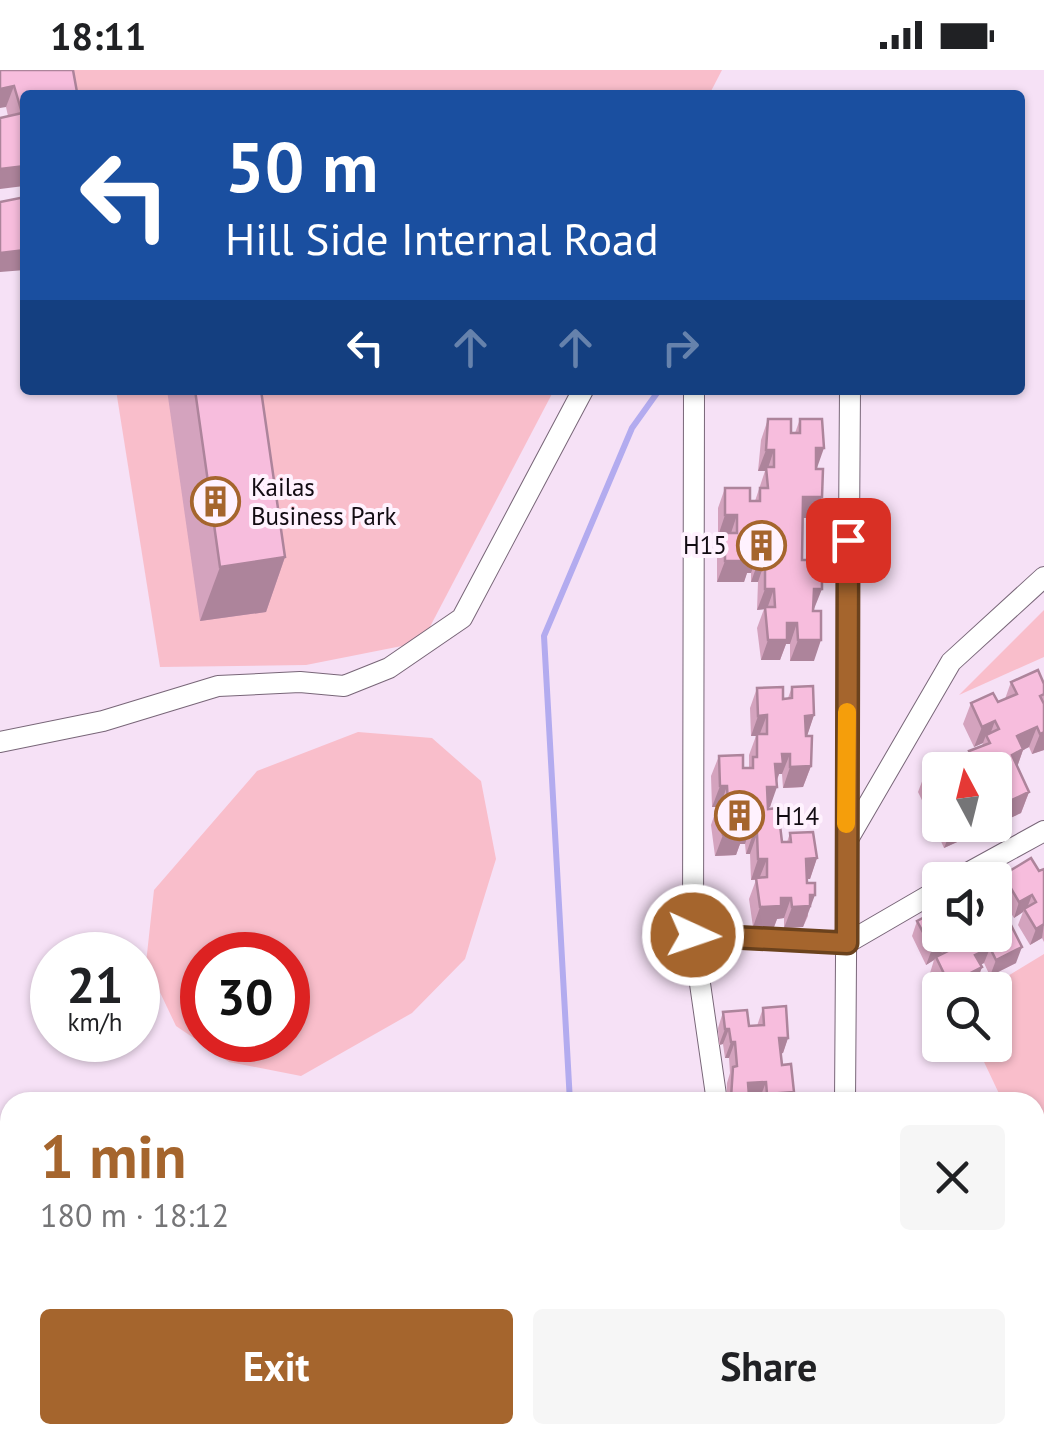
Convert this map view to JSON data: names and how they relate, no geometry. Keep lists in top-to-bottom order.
{
  "places": {
    "building": ["Kailas Business Park", "H15", "H14"]
  },
  "north": "top",
  "page": {
    "status": "18:11",
    "turn": ["50 m", "Hill Side Internal Road"],
    "speed": "21 km/h",
    "limit": "30",
    "heading": ["1 min", "180 m · 18:12"],
    "buttons": ["Exit", "Share"]
  }
}
